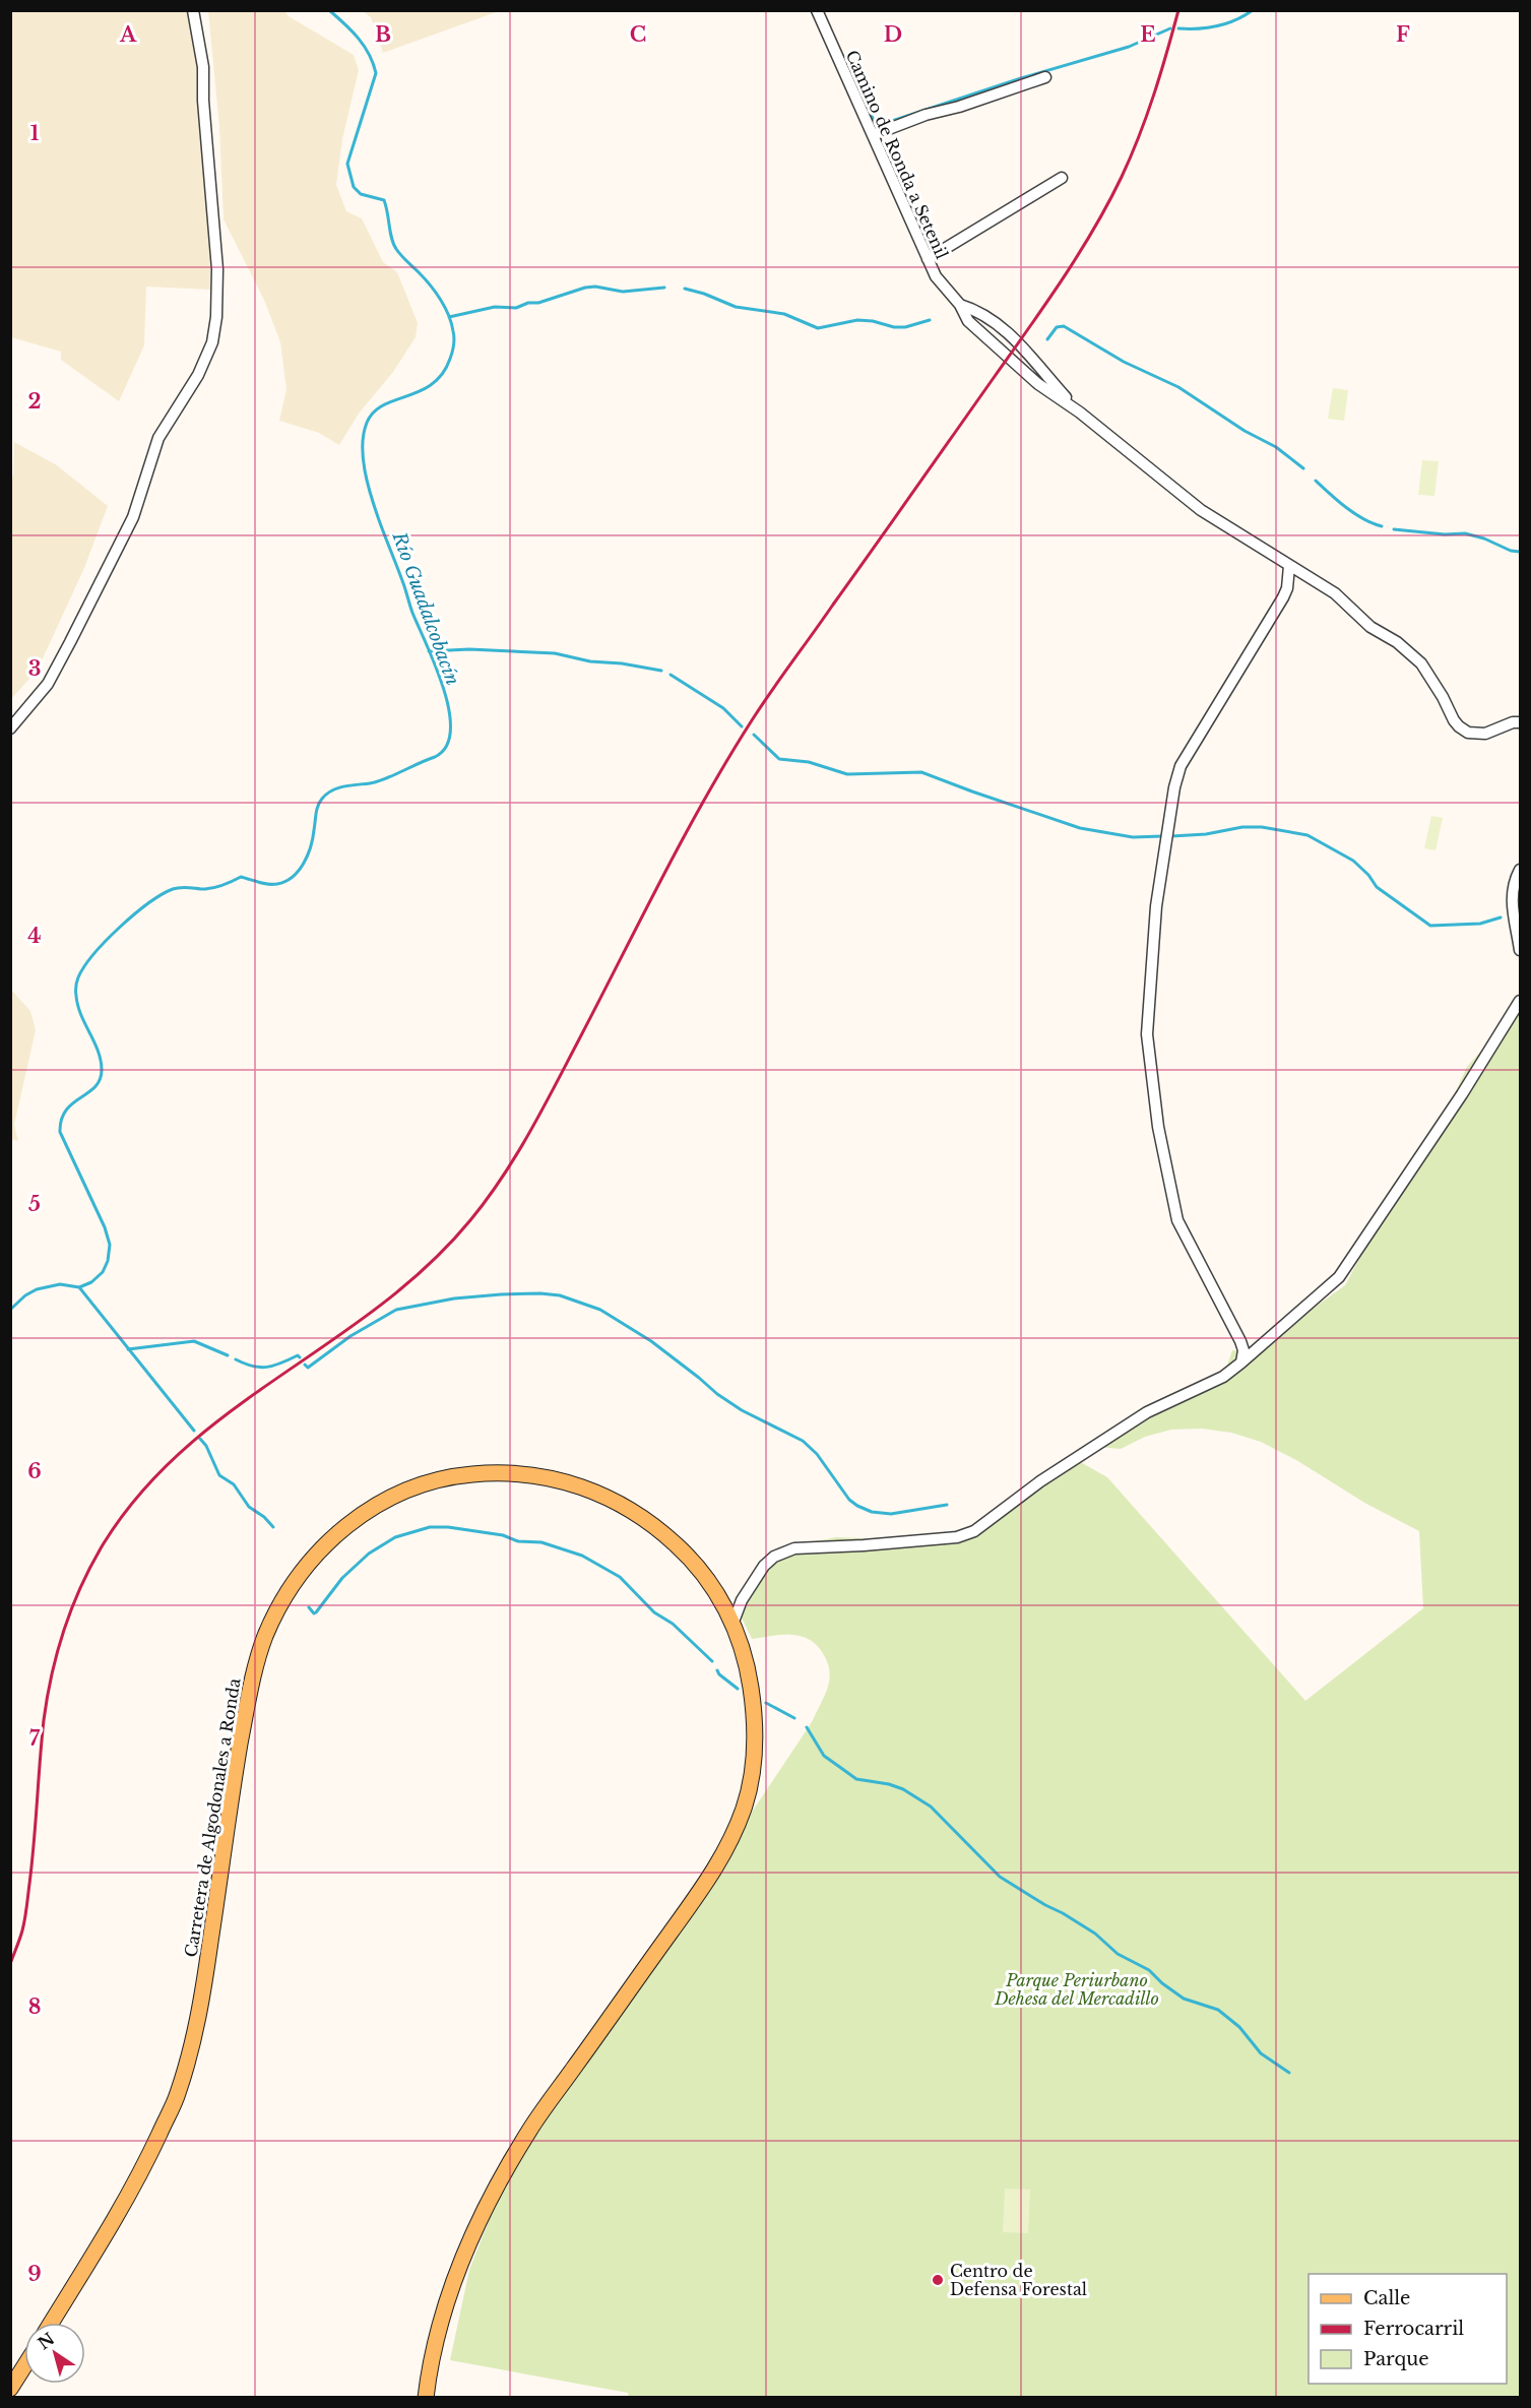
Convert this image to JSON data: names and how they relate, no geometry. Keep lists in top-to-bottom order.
{
  "streets": {
    "main road": ["Carretera de Algodonales a Ronda"],
    "street": ["Camino de Ronda a Setenil"]
  },
  "water": ["Río Guadalcobacín"],
  "parks": ["Parque Periurbano Dehesa del Mercadillo"],
  "places": ["Centro de Defensa Forestal"],
  "legend": ["Calle", "Ferrocarril", "Parque"],
  "north": "top left",
  "grid": {
    "columns": [
      "A",
      "B",
      "C",
      "D",
      "E",
      "F"
    ],
    "rows": [
      "1",
      "2",
      "3",
      "4",
      "5",
      "6",
      "7",
      "8",
      "9"
    ]
  }
}
